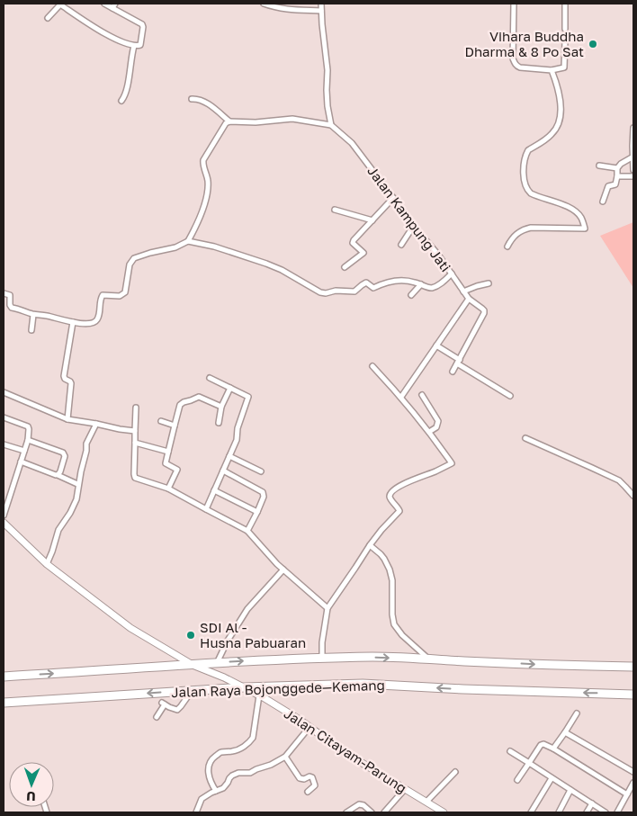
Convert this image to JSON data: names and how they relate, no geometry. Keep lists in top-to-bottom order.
{
  "streets": {
    "highway": ["Jalan Raya Bojonggede—Kemang"],
    "main road": ["Jalan Citayam-Parung"],
    "street": ["Jalan Kampung Jati"]
  },
  "crossings": [
    ["Jalan Raya Bojonggede—Kemang", "Jalan Citayam-Parung"]
  ],
  "places": ["Vihara Buddha Dharma & 8 Po Sat", "SDI Al - Husna Pabuaran"],
  "north": "bottom"
}
